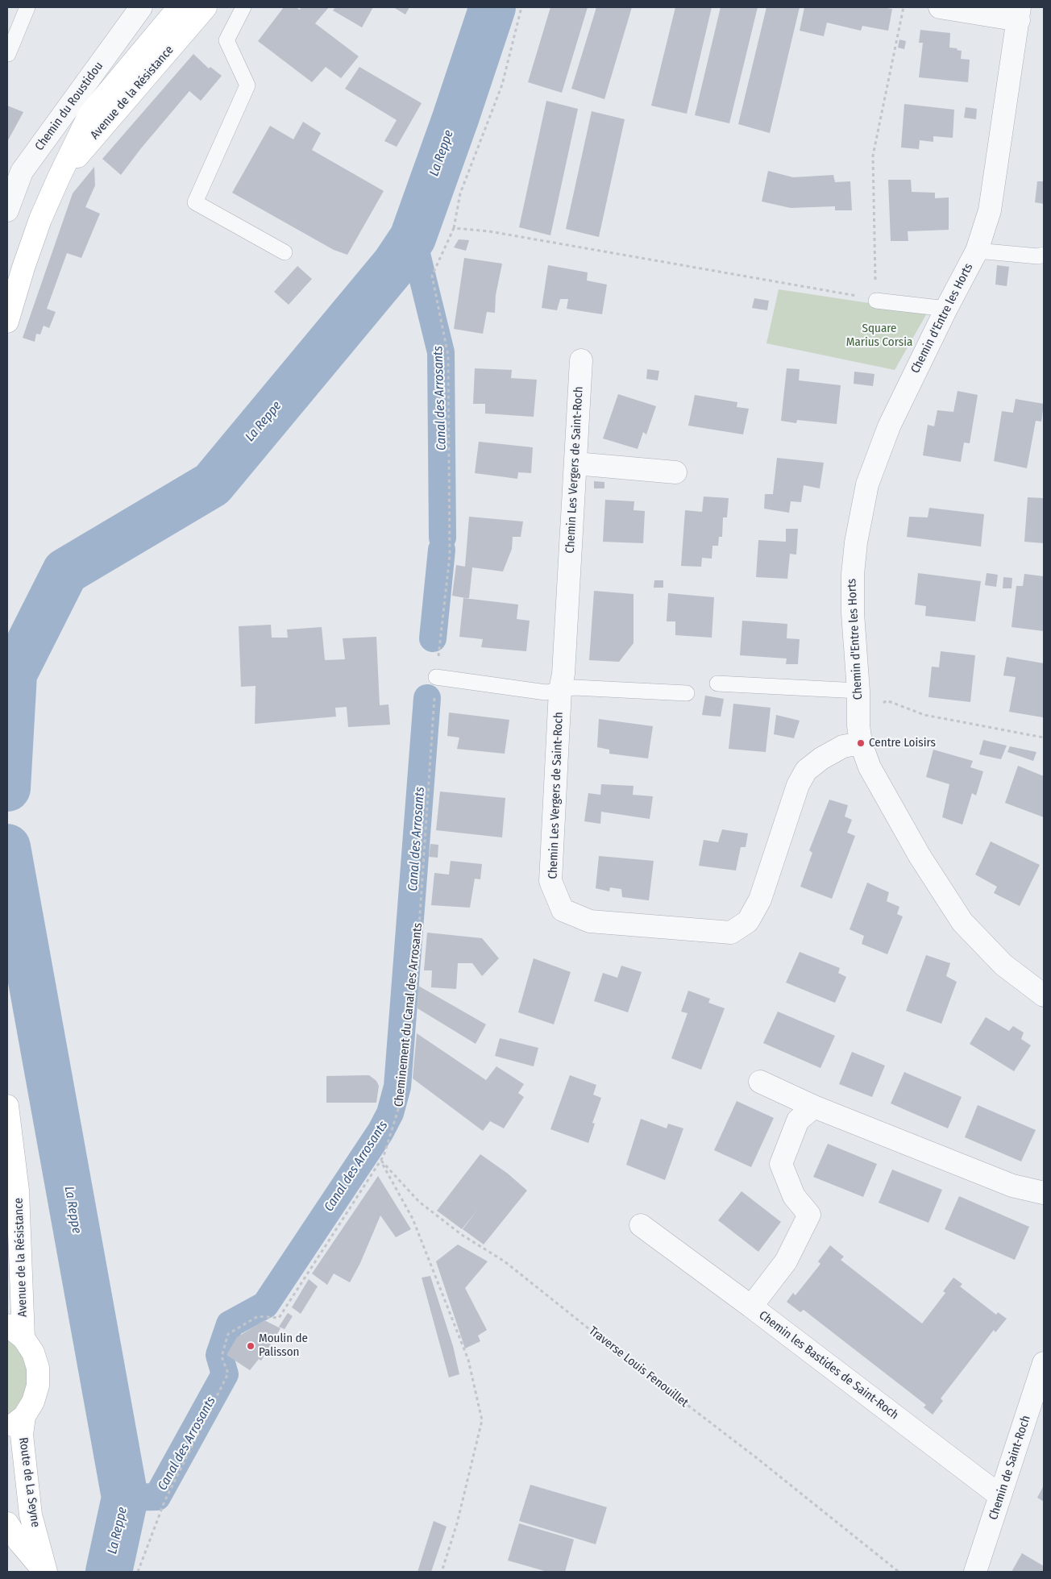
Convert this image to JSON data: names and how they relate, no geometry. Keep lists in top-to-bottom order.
{
  "streets": {
    "main road": ["Avenue de la Résistance", "Route de La Seyne"],
    "street": [
      "Chemin du Roustidou",
      "Chemin d'Entre les Horts",
      "Chemin Les Vergers de Saint-Roch",
      "Chemin les Bastides de Saint-Roch",
      "Chemin de Saint-Roch"
    ],
    "path": ["Cheminement du Canal des Arrosants", "Traverse Louis Fenouillet"]
  },
  "crossings": [
    ["Chemin d'Entre les Horts", "Chemin Les Vergers de Saint-Roch"],
    ["Cheminement du Canal des Arrosants", "Traverse Louis Fenouillet"],
    ["Chemin les Bastides de Saint-Roch", "Chemin de Saint-Roch"]
  ],
  "water": ["La Reppe", "Canal des Arrosants"],
  "parks": ["Square Marius Corsia"],
  "places": ["Centre Loisirs", "Moulin de Palisson"]
}
